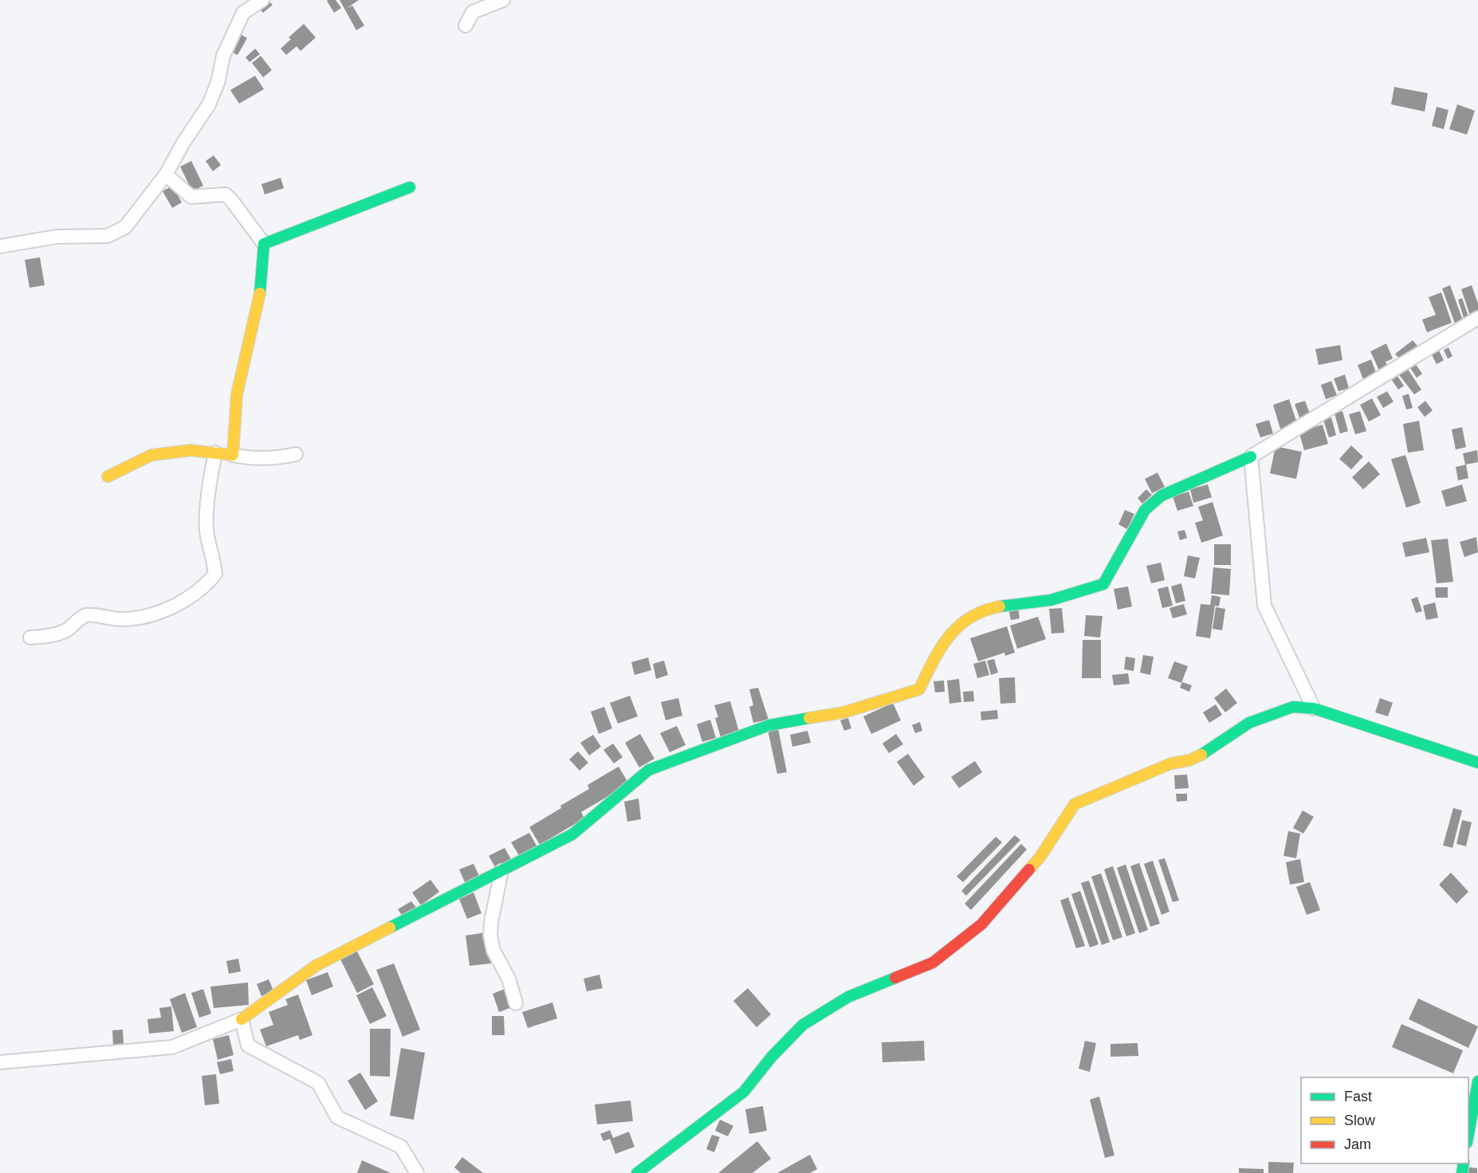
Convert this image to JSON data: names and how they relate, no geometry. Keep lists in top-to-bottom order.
{
  "legend": ["Fast", "Slow", "Jam"]
}
